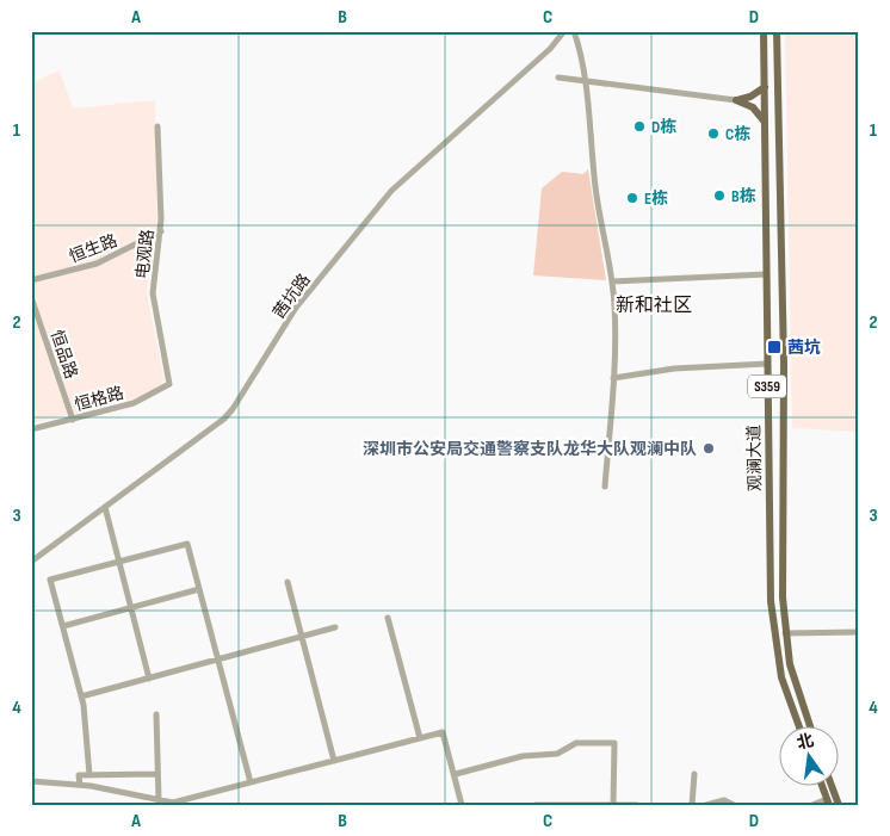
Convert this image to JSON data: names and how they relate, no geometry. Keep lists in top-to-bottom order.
{
  "streets": {
    "main road": ["S359", "观澜大道"],
    "street": [
      "恒生路",
      "电观路",
      "茜坑路",
      "恒品路",
      "恒格路"
    ]
  },
  "crossings": [
    ["恒生路", "电观路"],
    ["电观路", "恒格路"],
    ["恒品路", "恒格路"]
  ],
  "districts": ["新和社区"],
  "places": {
    "other": [
      "D栋",
      "C栋",
      "B栋",
      "E栋",
      "深圳市公安局交通警察支队龙华大队观澜中队"
    ],
    "transit": ["茜坑"]
  },
  "north": "top",
  "grid": {
    "columns": [
      "A",
      "B",
      "C",
      "D"
    ],
    "rows": [
      "1",
      "2",
      "3",
      "4"
    ]
  }
}
